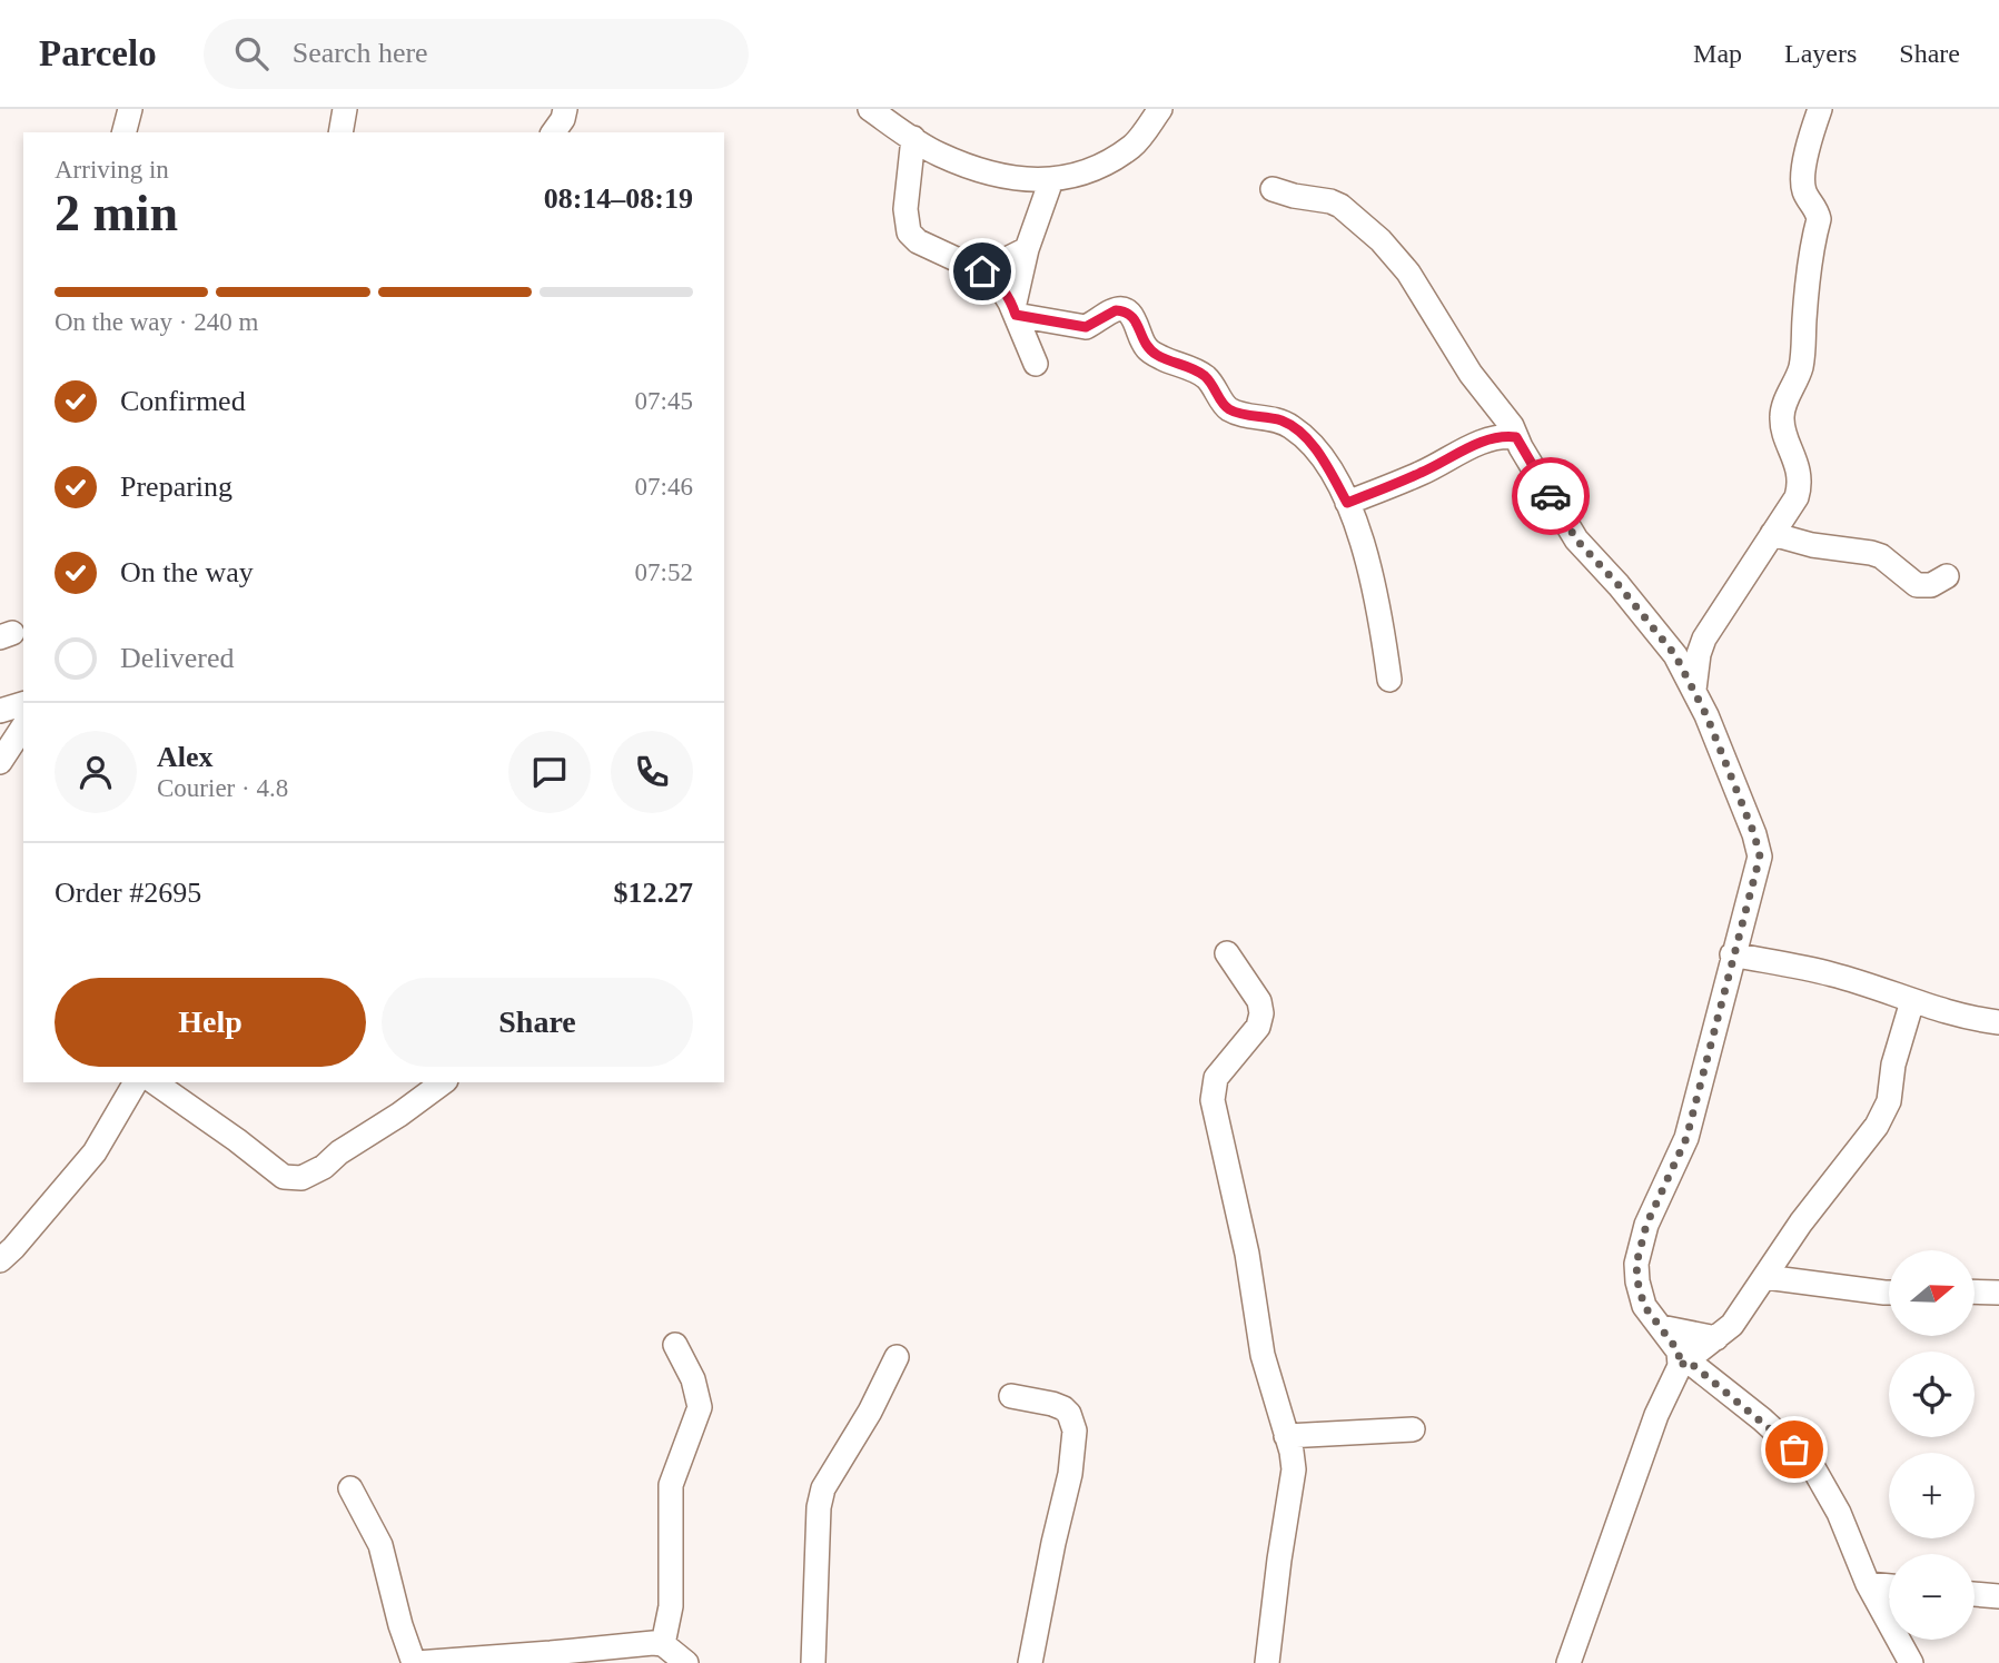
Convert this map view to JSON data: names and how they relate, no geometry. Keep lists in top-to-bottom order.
{
  "north": "right",
  "page": {
    "header": "Parcelo",
    "search": "Search here",
    "nav": ["Map", "Layers", "Share"],
    "heading": ["2 min", "Arriving in", "08:14–08:19"],
    "panel": [
      "Alex",
      "Courier · 4.8",
      "Order #2695",
      "$12.27"
    ],
    "bar": "On the way · 240 m",
    "list": [
      ["Confirmed", "07:45"],
      ["Preparing", "07:46"],
      ["On the way", "07:52"],
      "Delivered"
    ],
    "buttons": ["Help", "Share"],
    "map_buttons": ["+", "−"]
  }
}
